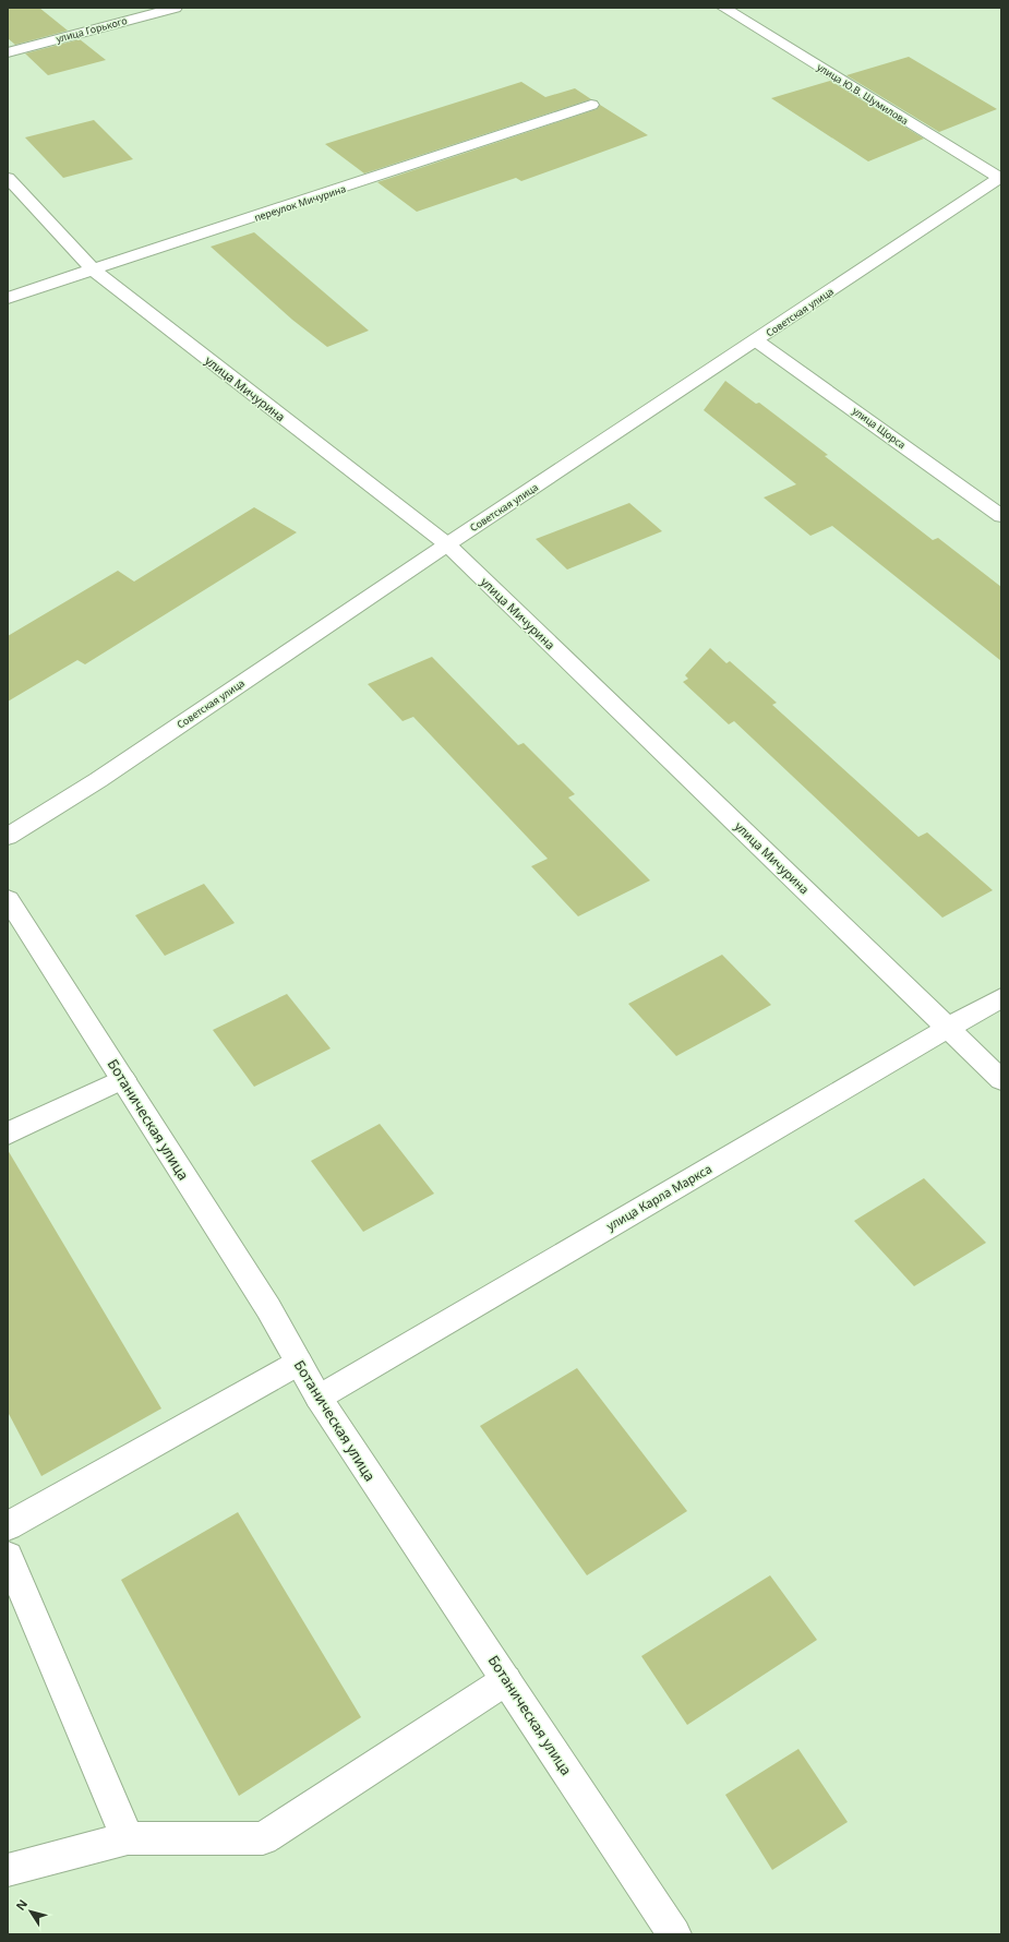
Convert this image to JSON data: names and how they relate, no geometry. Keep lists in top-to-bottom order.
{
  "streets": {
    "street": [
      "улица Горького",
      "улица Ю.В. Шумилова",
      "переулок Мичурина",
      "Советская улица",
      "улица Мичурина",
      "улица Щорса",
      "Ботаническая улица",
      "улица Карла Маркса"
    ]
  },
  "crossings": [
    ["улица Ю.В. Шумилова", "Советская улица"],
    ["переулок Мичурина", "улица Мичурина"],
    ["Советская улица", "улица Мичурина"],
    ["Советская улица", "улица Щорса"],
    ["улица Мичурина", "улица Карла Маркса"],
    ["Ботаническая улица", "улица Карла Маркса"]
  ],
  "north": "top left"
}
